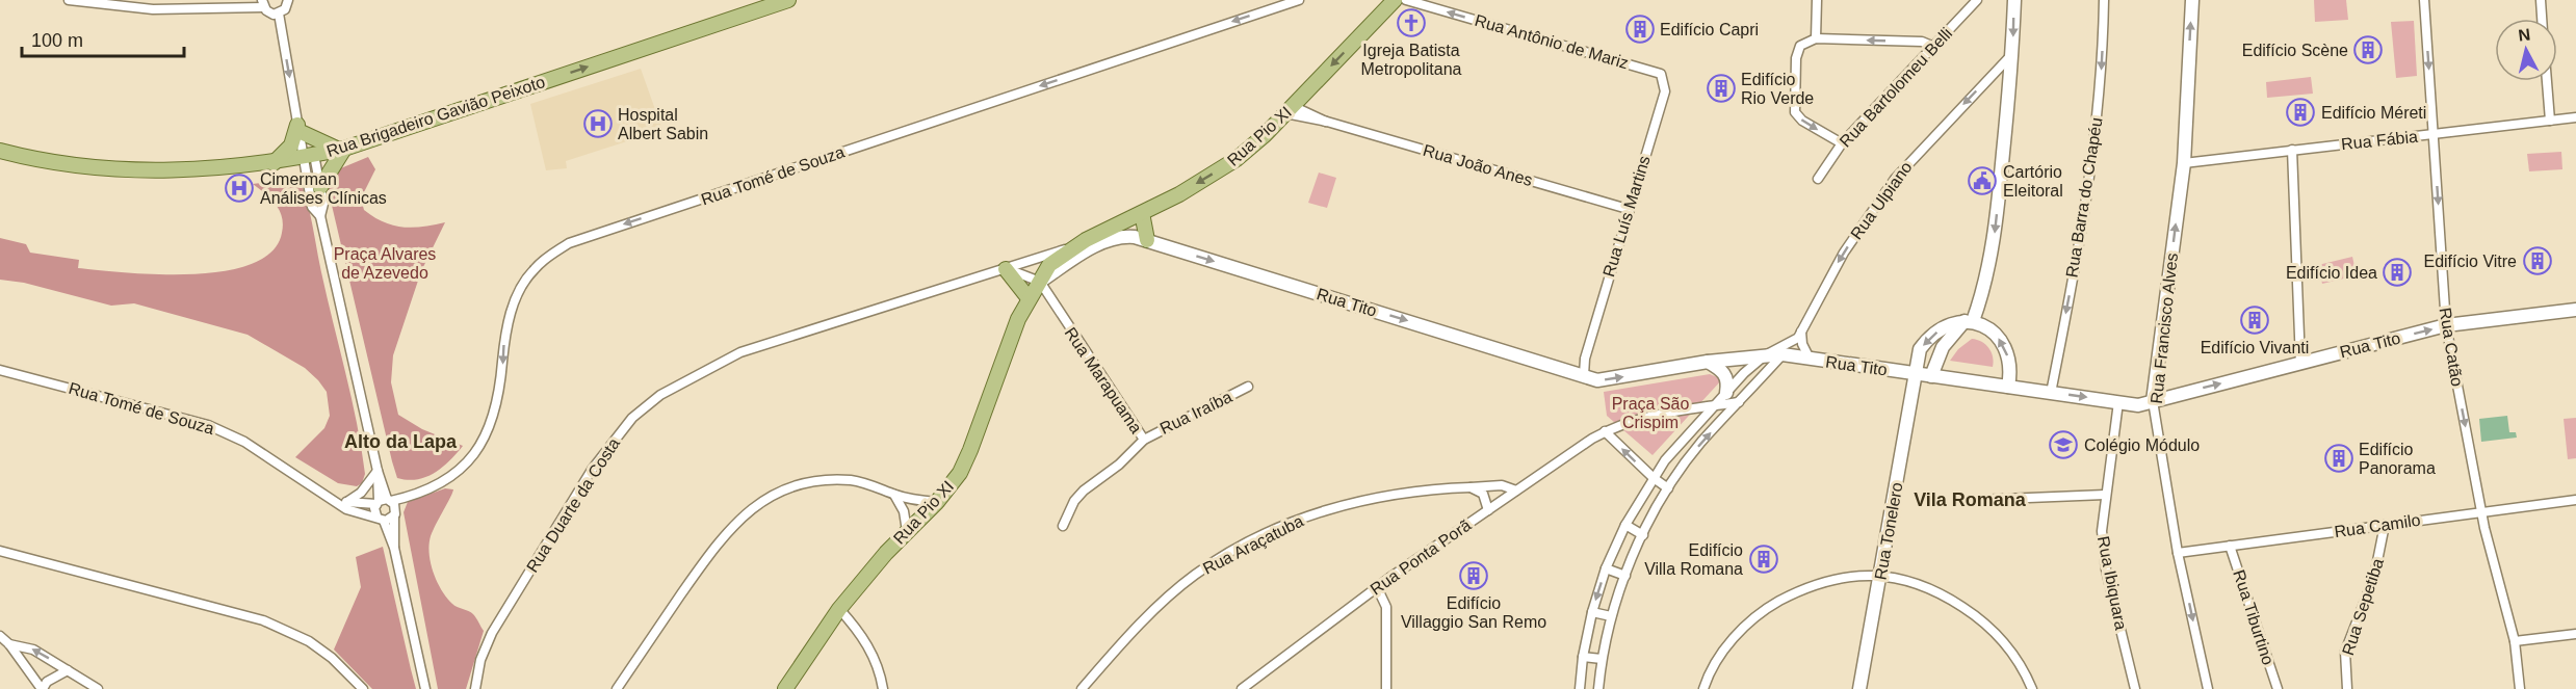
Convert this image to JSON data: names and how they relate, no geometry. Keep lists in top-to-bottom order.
{
  "streets": {
    "main road": [
      "Rua Brigadeiro Gavião Peixoto",
      "Rua Pio XI",
      "Rua Tito",
      "Rua Francisco Alves",
      "Rua Tonelero"
    ],
    "street": [
      "Rua Antônio de Mariz",
      "Rua Bartolomeu Belli",
      "Rua Fábia",
      "Rua João Anes",
      "Rua Tomé de Souza",
      "Rua Barra do Chapéu",
      "Rua Ulpiano",
      "Rua Luís Martins",
      "Rua Catão",
      "Rua Marapuama",
      "Rua Iraíba",
      "Rua Duarte da Costa",
      "Rua Camilo",
      "Rua Araçatuba",
      "Rua Ponta Porã",
      "Rua Ibiquara",
      "Rua Sepetiba",
      "Rua Tiburtino"
    ]
  },
  "crossings": [
    ["Rua Antônio de Mariz", "Rua Luís Martins"],
    ["Rua Pio XI", "Rua João Anes"],
    ["Rua Pio XI", "Rua Tito"],
    ["Rua Pio XI", "Rua Marapuama"],
    ["Rua Pio XI", "Rua Duarte da Costa"],
    ["Rua Fábia", "Rua Francisco Alves"],
    ["Rua Fábia", "Rua Catão"],
    ["Rua João Anes", "Rua Luís Martins"],
    ["Rua Barra do Chapéu", "Rua Tito"],
    ["Rua Ulpiano", "Rua Tito"],
    ["Rua Luís Martins", "Rua Tito"],
    ["Rua Tito", "Rua Francisco Alves"],
    ["Rua Tito", "Rua Catão"],
    ["Rua Tito", "Rua Tonelero"],
    ["Rua Tito", "Rua Ibiquara"],
    ["Rua Francisco Alves", "Rua Camilo"],
    ["Rua Catão", "Rua Camilo"],
    ["Rua Marapuama", "Rua Iraíba"],
    ["Rua Camilo", "Rua Sepetiba"],
    ["Rua Camilo", "Rua Tiburtino"],
    ["Rua Araçatuba", "Rua Ponta Porã"]
  ],
  "one_way": [
    "Rua Antônio de Mariz",
    "Rua Brigadeiro Gavião Peixoto",
    "Rua Tomé de Souza",
    "Rua Barra do Chapéu",
    "Rua Ulpiano",
    "Rua Tito",
    "Rua Catão"
  ],
  "districts": ["Alto da Lapa", "Vila Romana"],
  "parks": ["Praça Alvares de Azevedo", "Praça São Crispim"],
  "places": {
    "church": ["Igreja Batista Metropolitana"],
    "building": [
      "Edifício Capri",
      "Edifício Scène",
      "Edifício Rio Verde",
      "Edifício Méreti",
      "Edifício Vitre",
      "Edifício Idea",
      "Edifício Vivanti",
      "Edifício Panorama",
      "Edifício Villa Romana",
      "Edifício Villaggio San Remo"
    ],
    "hospital": ["Hospital Albert Sabin", "Cimerman Análises Clínicas"],
    "public building": ["Cartório Eleitoral"],
    "school or university": ["Colégio Módulo"]
  },
  "scale_bar": "100 m",
  "north": "top"
}
